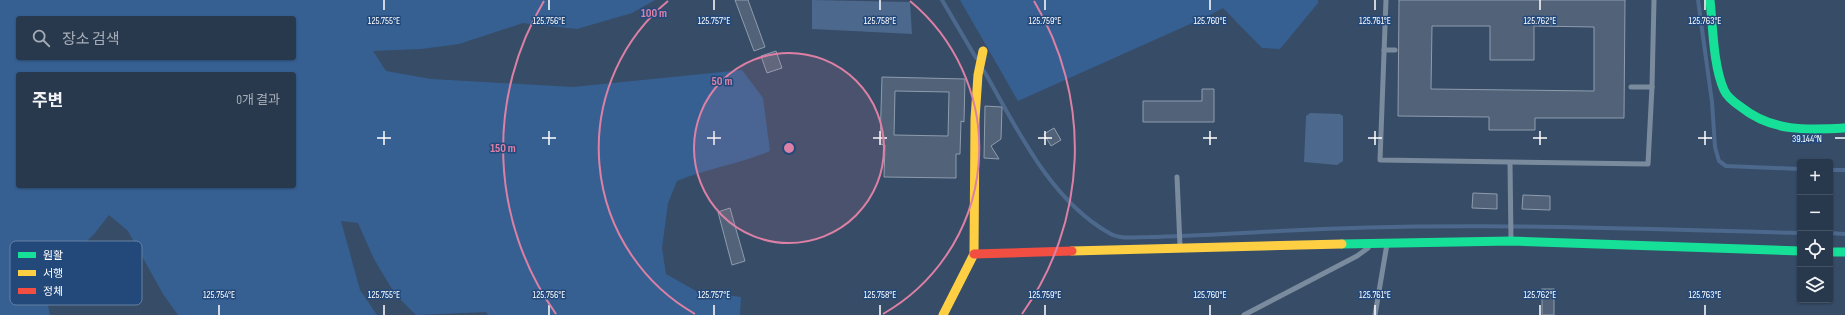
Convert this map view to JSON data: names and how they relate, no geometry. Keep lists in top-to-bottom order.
{
  "legend": ["원활", "서행", "정체"],
  "page": {
    "search": "장소 검색",
    "heading": ["주변", "0개 결과"],
    "map_buttons": ["+", "−"]
  },
  "coordinates": [
    "125.755°E",
    "125.756°E",
    "125.757°E",
    "125.758°E",
    "125.759°E",
    "125.760°E",
    "125.761°E",
    "125.762°E",
    "125.763°E",
    "39.144°N",
    "125.754°E"
  ],
  "rings": ["100 m", "50 m", "150 m"]
}
